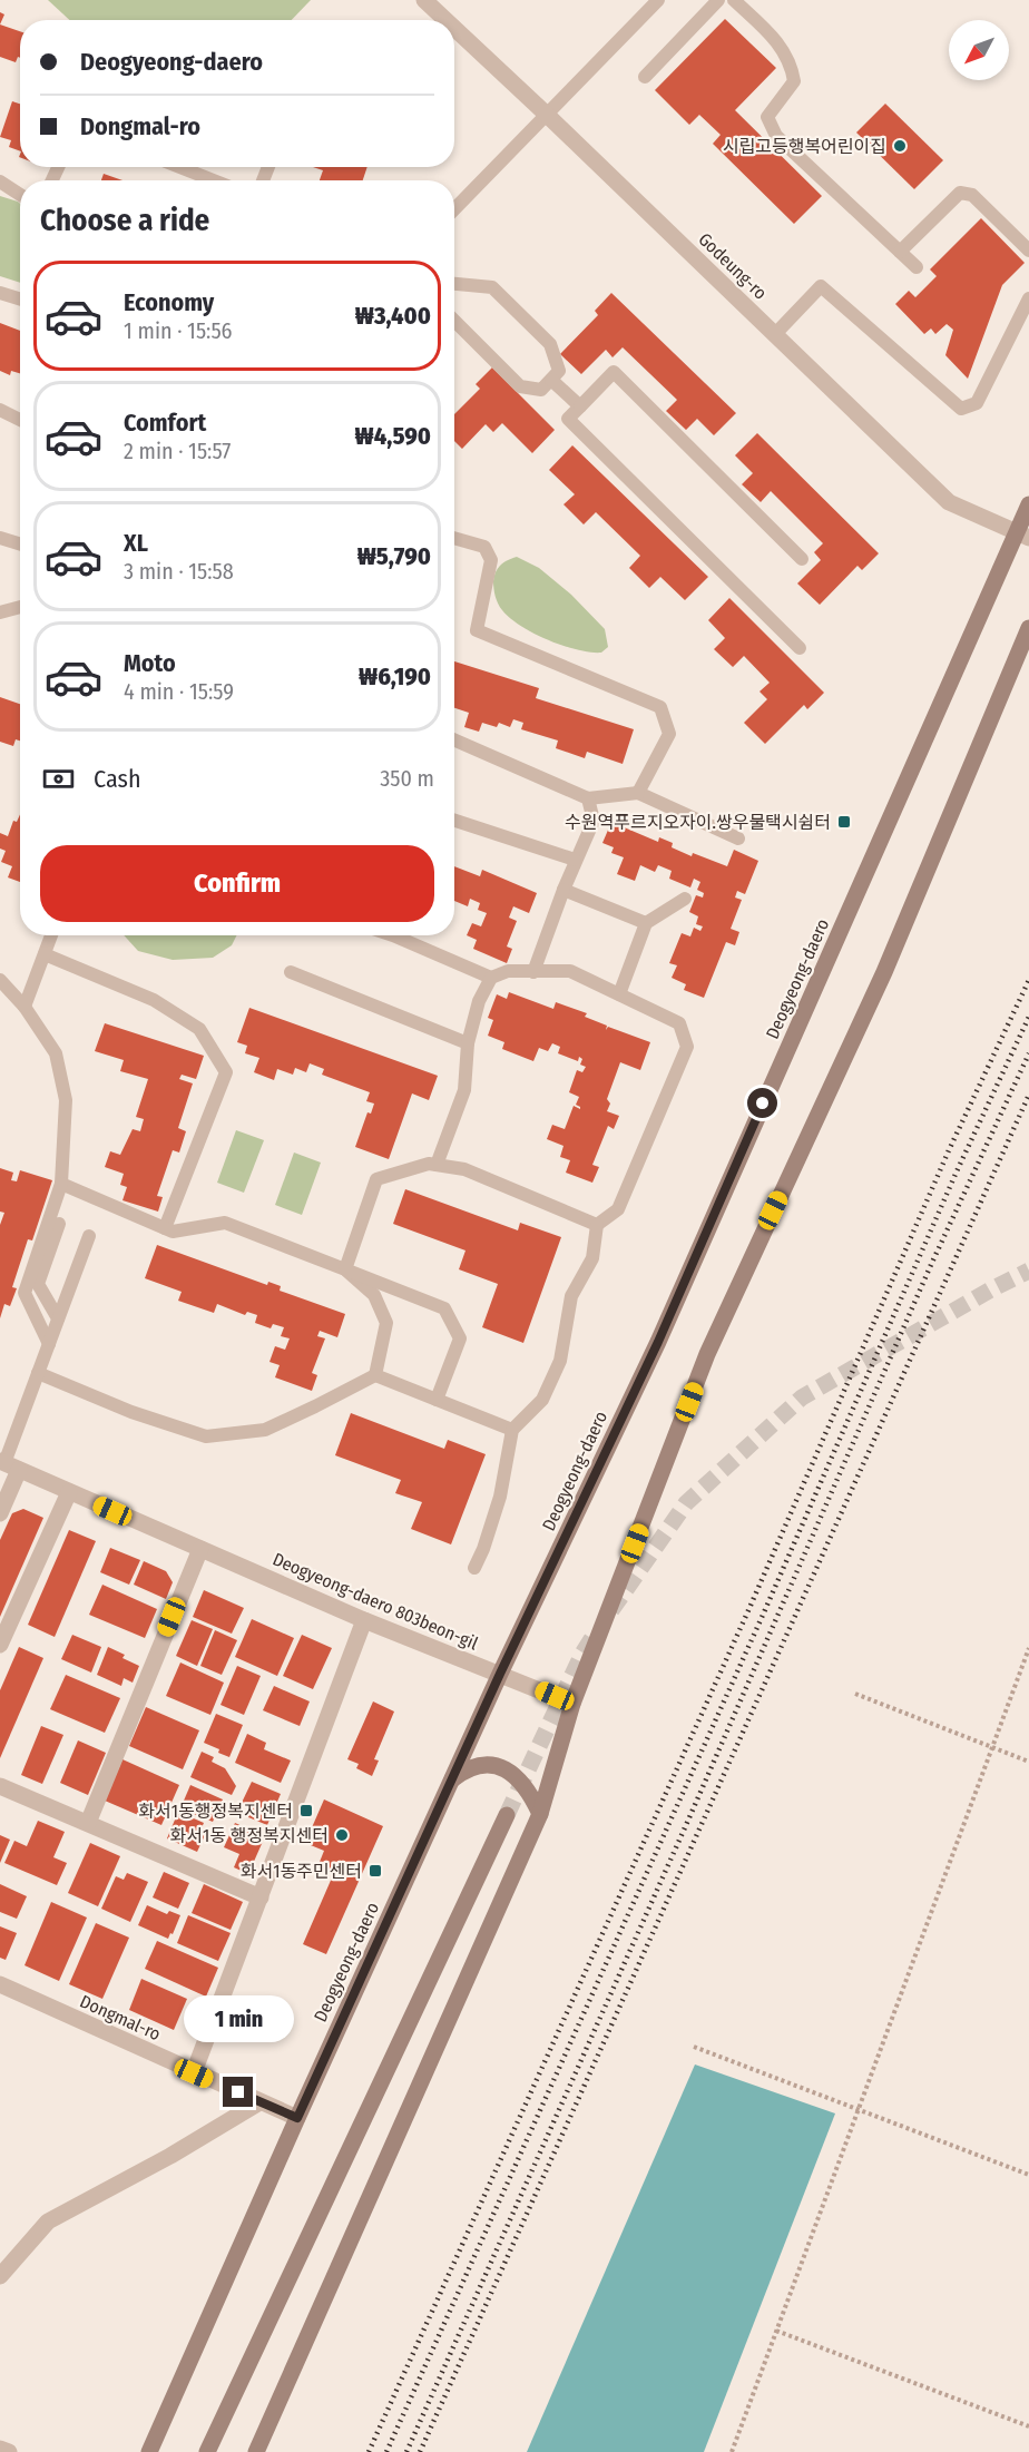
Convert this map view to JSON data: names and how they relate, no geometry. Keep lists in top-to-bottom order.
{
  "streets": {
    "main road": ["Deogyeong-daero"],
    "street": ["Godeung-ro", "Deogyeong-daero 803beon-gil", "Dongmal-ro"]
  },
  "crossings": [
    ["Godeung-ro", "Deogyeong-daero"],
    ["Deogyeong-daero", "Deogyeong-daero 803beon-gil"],
    ["Deogyeong-daero", "Dongmal-ro"]
  ],
  "places": {
    "other": ["시립고등행복어린이집", "화서1동 행정복지센터"],
    "transit": ["수원역푸르지오자이.쌍우물택시쉼터", "화서1동행정복지센터", "화서1동주민센터"]
  },
  "north": "bottom left",
  "page": {
    "banner": ["Deogyeong-daero", "Dongmal-ro"],
    "heading": "Choose a ride",
    "list": [
      {
        "name": "Economy",
        "note": "1 min · 15:56",
        "value": "₩3,400"
      },
      {
        "name": "Comfort",
        "note": "2 min · 15:57",
        "value": "₩4,590"
      },
      {
        "name": "XL",
        "note": "3 min · 15:58",
        "value": "₩5,790"
      },
      {
        "name": "Moto",
        "note": "4 min · 15:59",
        "value": "₩6,190"
      }
    ],
    "pay": ["Cash", "350 m"],
    "buttons": "Confirm",
    "bubble": "1 min"
  }
}
